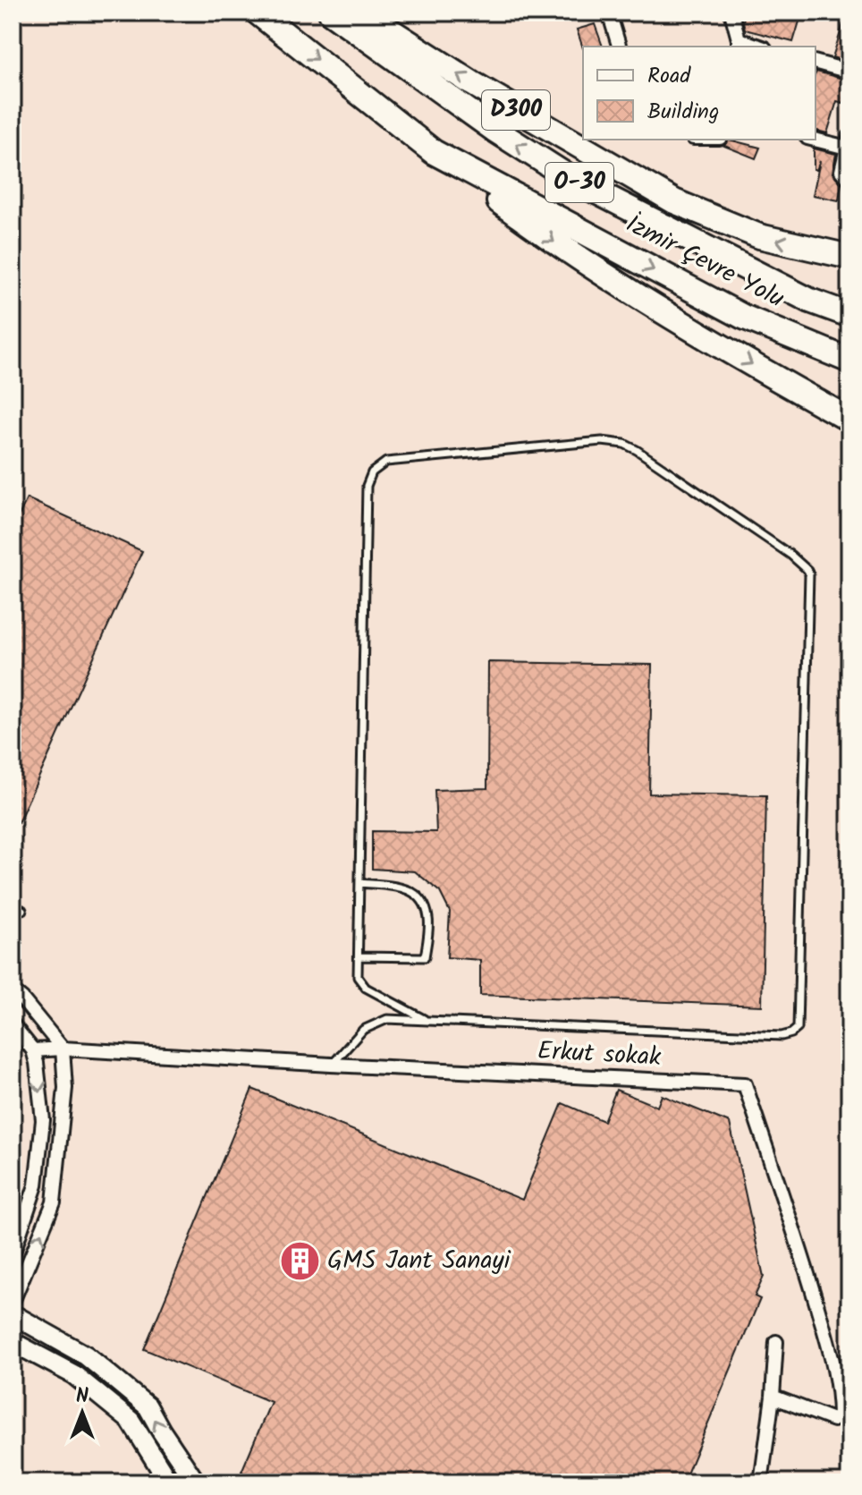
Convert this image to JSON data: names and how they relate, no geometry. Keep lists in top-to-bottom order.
{
  "streets": {
    "highway": ["D300", "O-30", "İzmir Çevre Yolu"],
    "street": ["Erkut sokak"]
  },
  "places": {
    "building": ["GMS Jant Sanayi"]
  },
  "legend": ["Road", "Building"],
  "north": "top"
}
